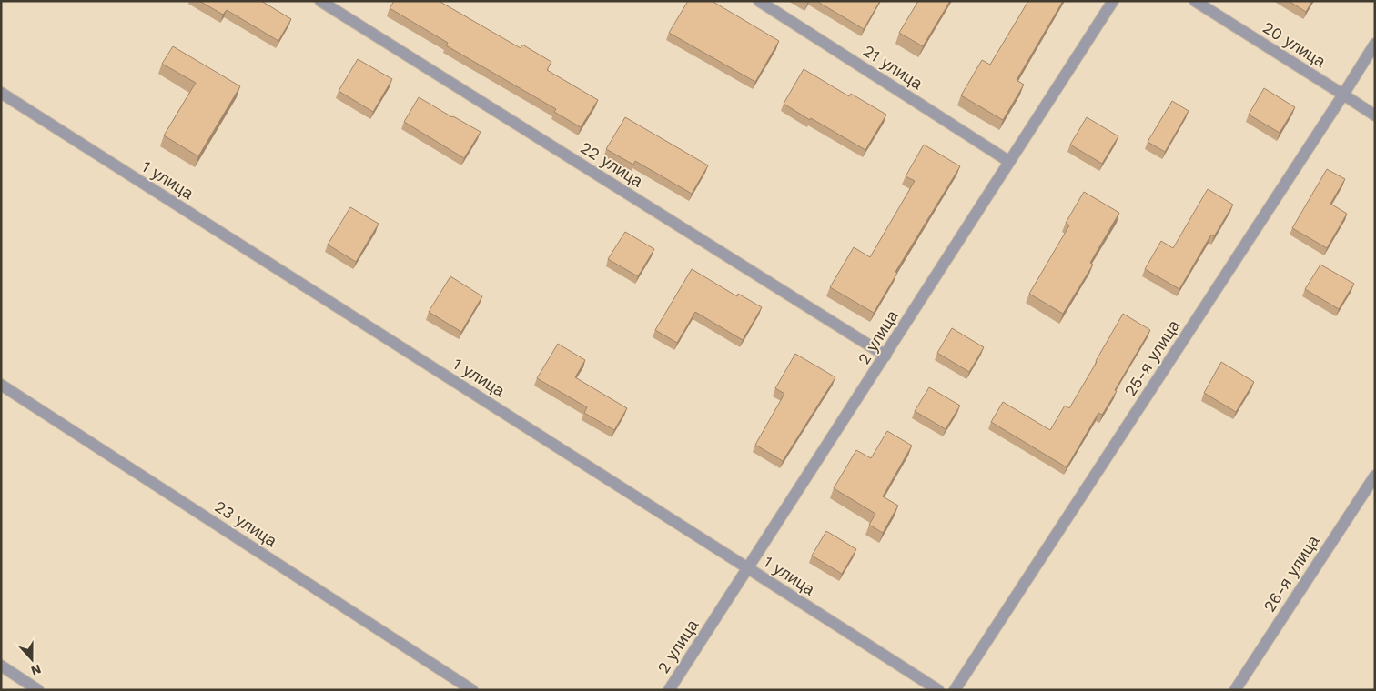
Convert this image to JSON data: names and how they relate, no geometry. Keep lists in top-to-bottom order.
{
  "streets": {
    "street": [
      "20 улица",
      "21 улица",
      "22 улица",
      "1 улица",
      "2 улица",
      "25-я улица",
      "23 улица",
      "26-я улица"
    ]
  },
  "crossings": [
    ["20 улица", "25-я улица"],
    ["21 улица", "2 улица"],
    ["22 улица", "2 улица"],
    ["1 улица", "2 улица"]
  ],
  "north": "bottom"
}
